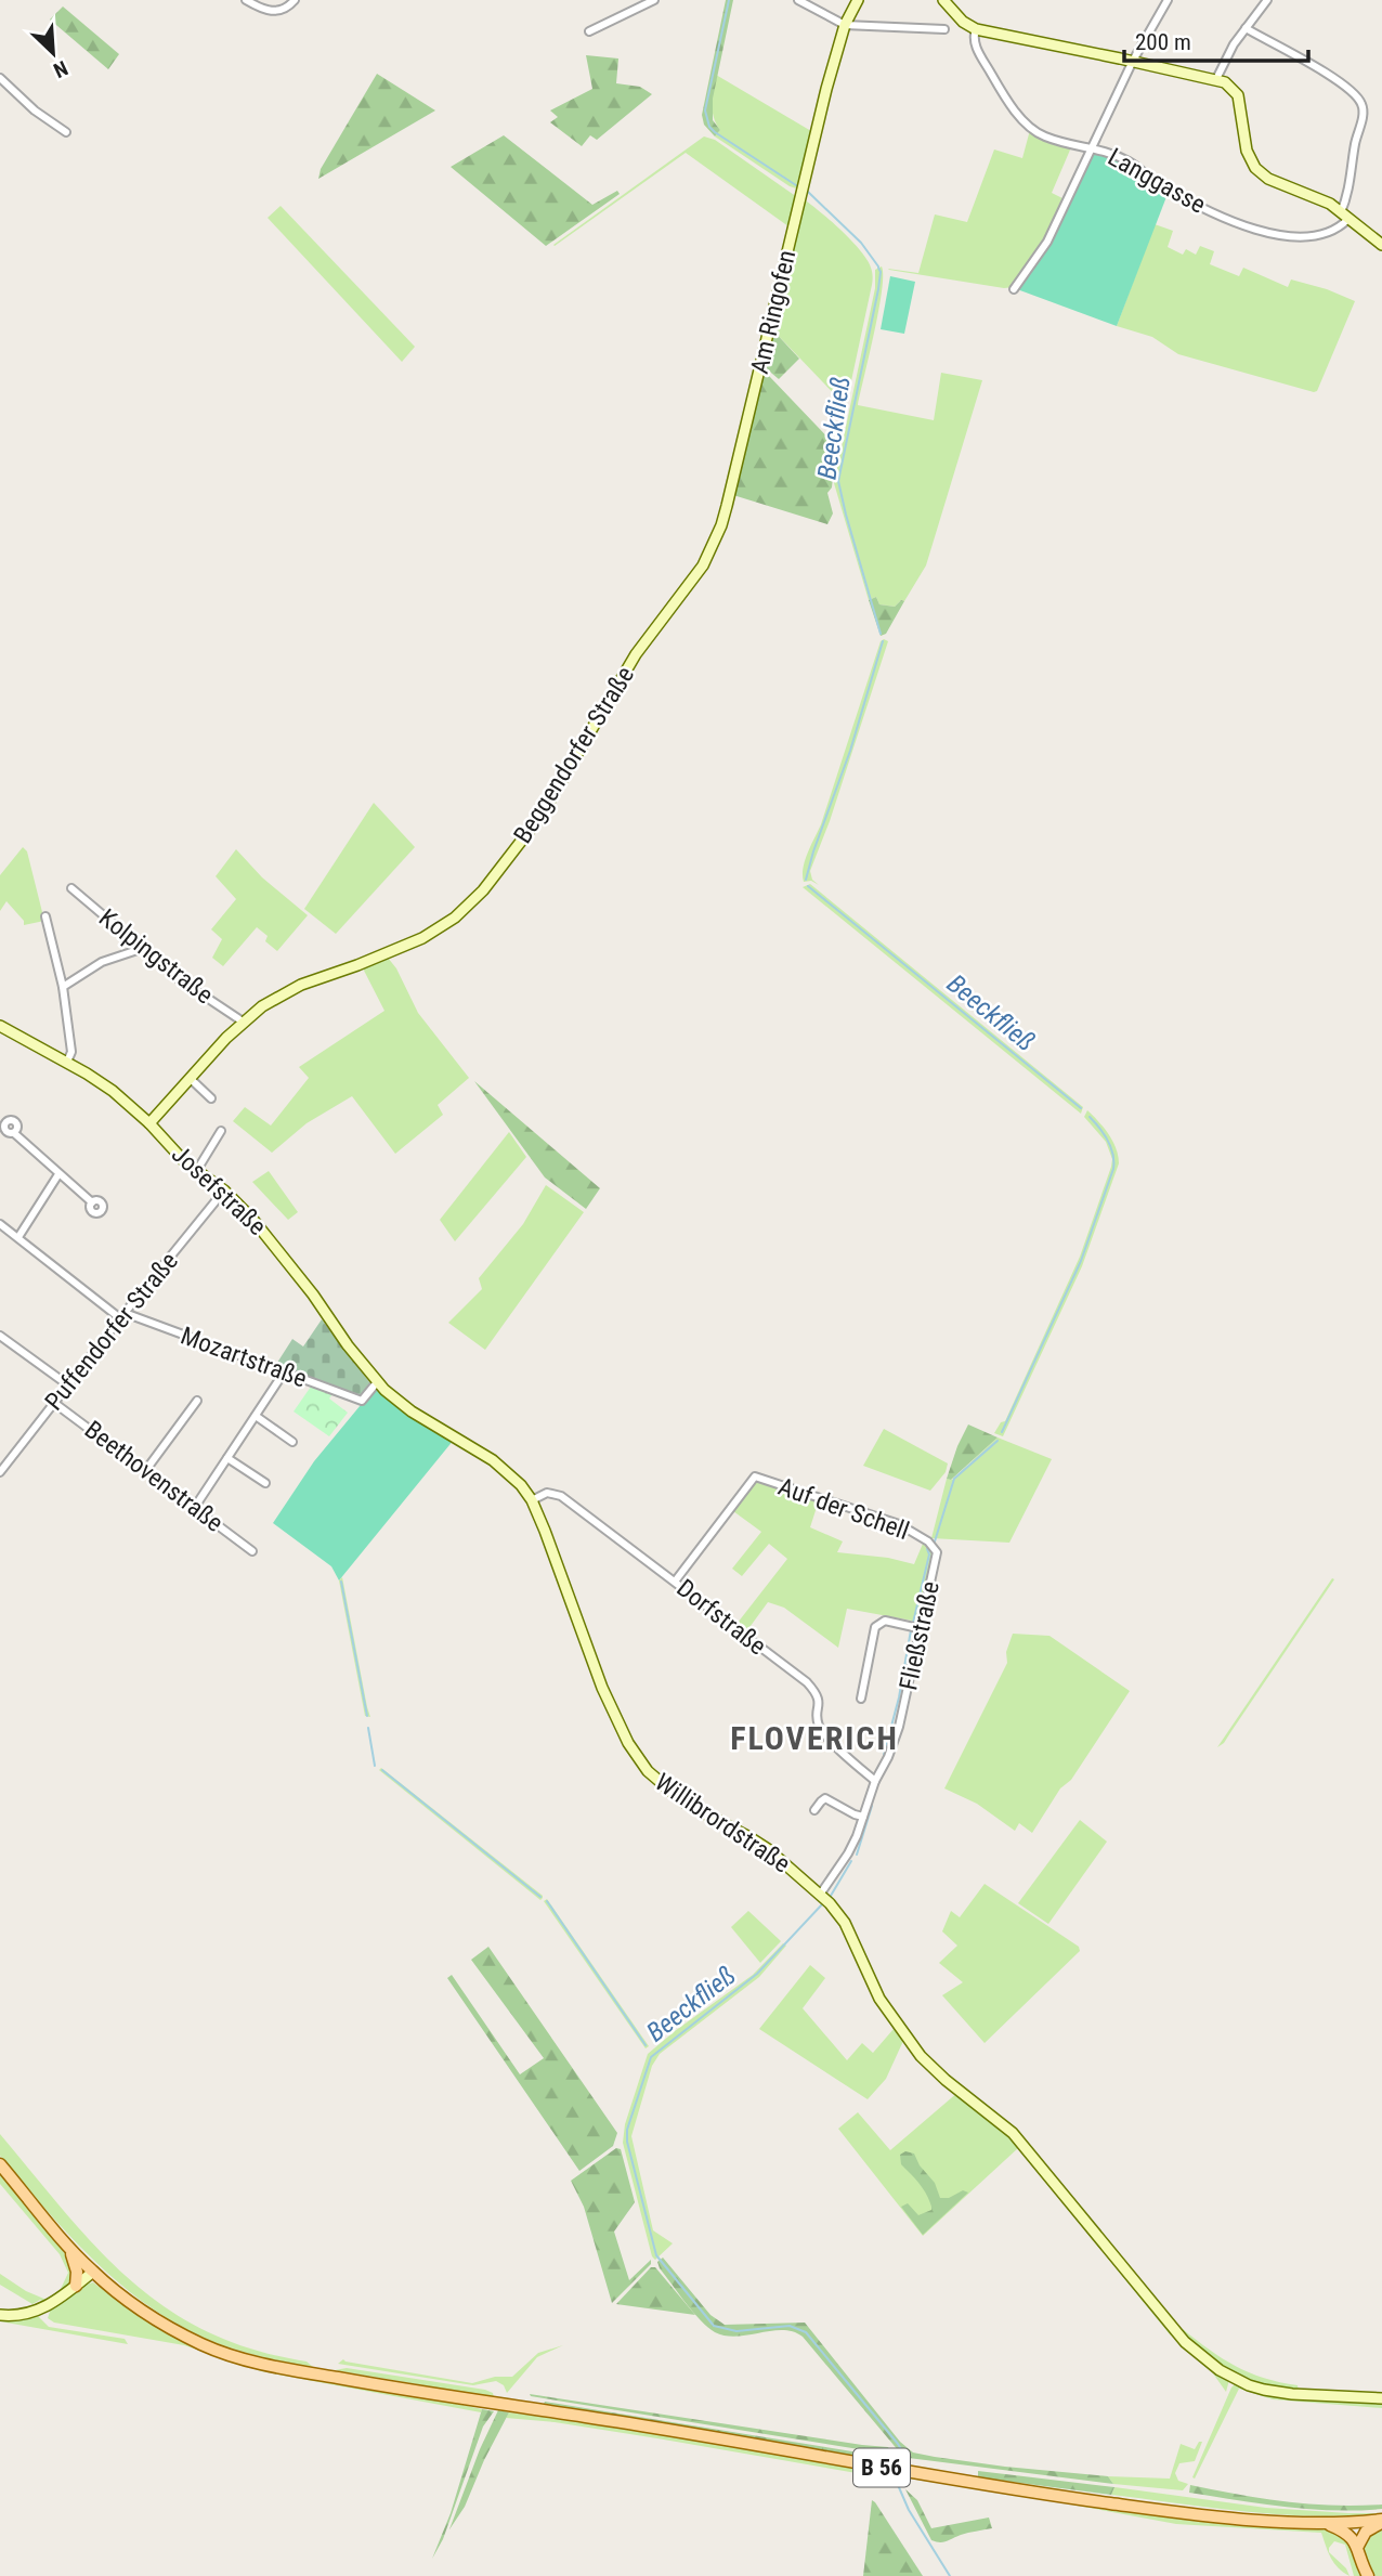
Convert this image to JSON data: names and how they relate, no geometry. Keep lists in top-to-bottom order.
{
  "streets": {
    "main road": ["B 56"],
    "street": [
      "Langgasse",
      "Am Ringofen",
      "Beggendorfer Straße",
      "Kolpingstraße",
      "Josefstraße",
      "Puffendorfer Straße",
      "Mozartstraße",
      "Beethovenstraße",
      "Auf der Schell",
      "Dorfstraße",
      "Fließstraße",
      "Willibrordstraße"
    ]
  },
  "crossings": [
    ["Am Ringofen", "Beggendorfer Straße"],
    ["Beggendorfer Straße", "Kolpingstraße"],
    ["Beggendorfer Straße", "Josefstraße"],
    ["Josefstraße", "Puffendorfer Straße"],
    ["Josefstraße", "Mozartstraße"],
    ["Josefstraße", "Willibrordstraße"],
    ["Puffendorfer Straße", "Mozartstraße"],
    ["Puffendorfer Straße", "Beethovenstraße"],
    ["Auf der Schell", "Dorfstraße"],
    ["Auf der Schell", "Fließstraße"],
    ["Dorfstraße", "Fließstraße"],
    ["Dorfstraße", "Willibrordstraße"],
    ["Fließstraße", "Willibrordstraße"]
  ],
  "districts": ["FLOVERICH"],
  "water": ["Beeckfließ"],
  "scale_bar": "200 m",
  "north": "bottom right"
}
